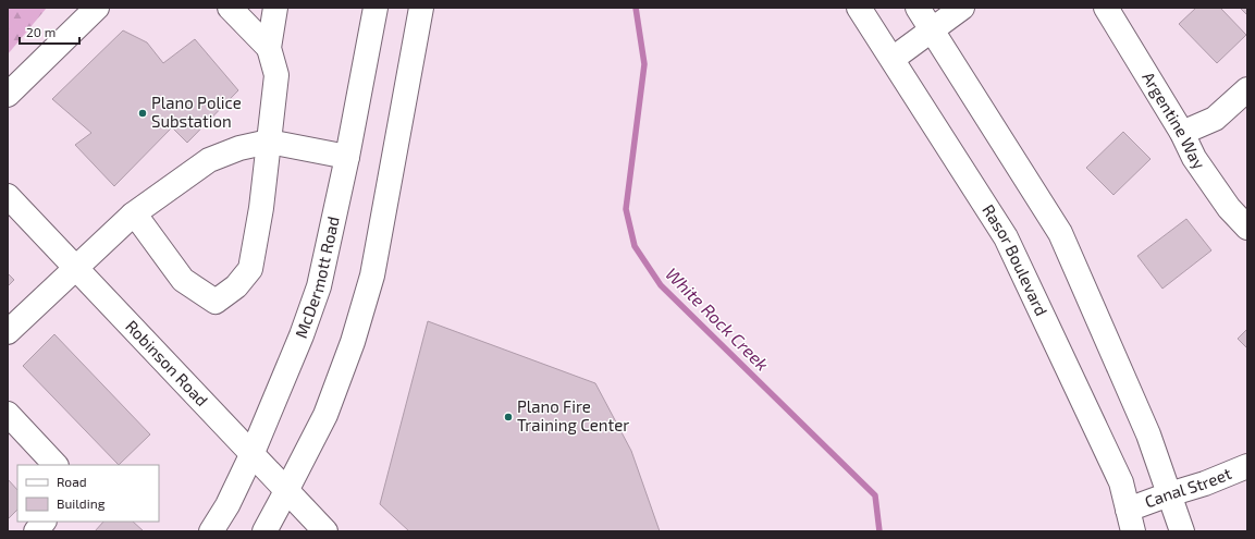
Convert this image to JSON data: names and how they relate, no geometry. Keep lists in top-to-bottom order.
{
  "streets": {
    "main road": [
      "Argentine Way",
      "Rasor Boulevard",
      "McDermott Road",
      "Robinson Road",
      "Canal Street"
    ]
  },
  "crossings": [
    ["Rasor Boulevard", "Canal Street"],
    ["McDermott Road", "Robinson Road"]
  ],
  "water": ["White Rock Creek"],
  "places": ["Plano Police Substation", "Plano Fire Training Center"],
  "legend": ["Road", "Building"],
  "scale_bar": "20 m"
}
